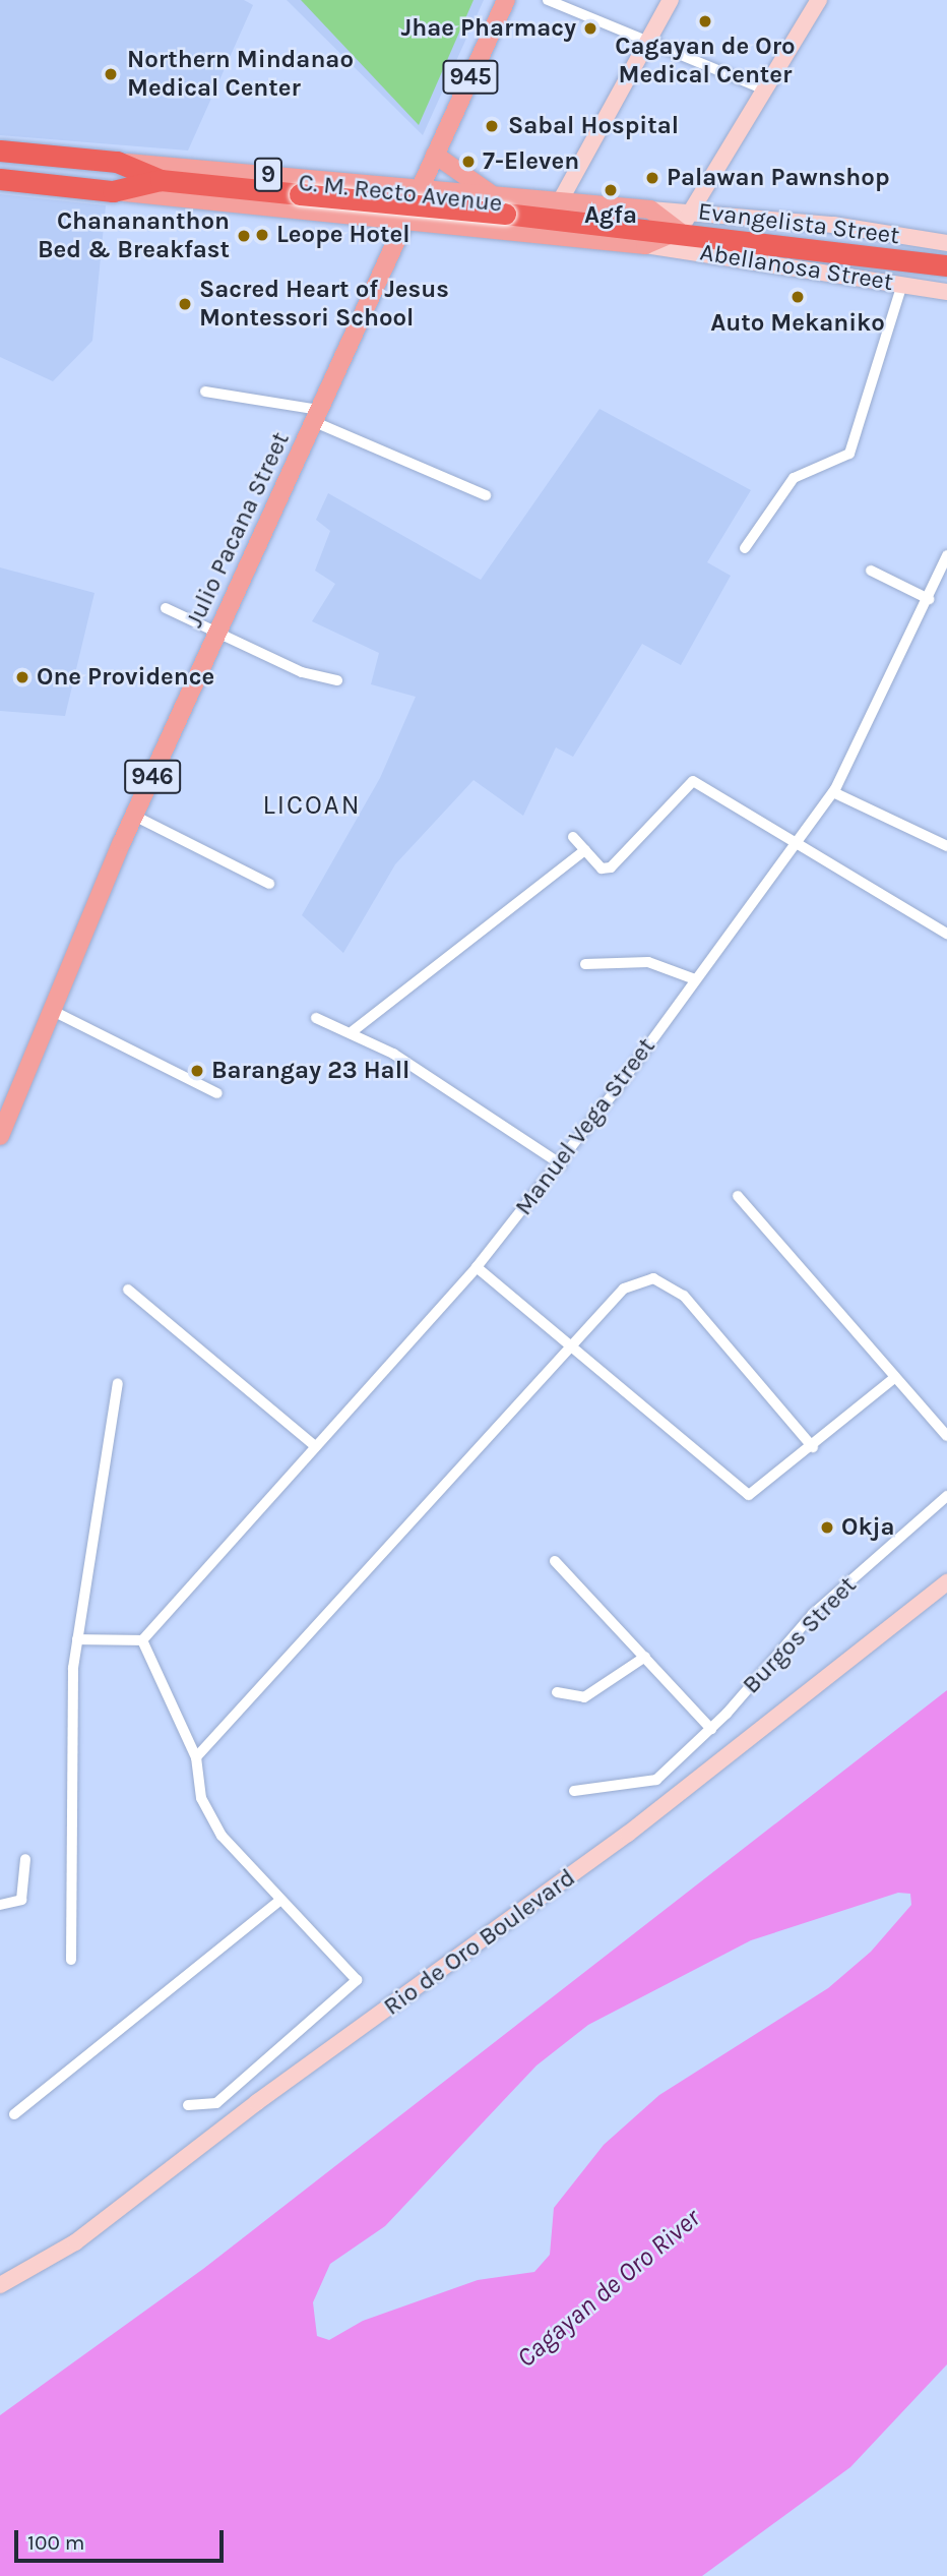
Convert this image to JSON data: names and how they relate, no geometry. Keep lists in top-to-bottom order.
{
  "streets": {
    "highway": ["9", "C. M. Recto Avenue"],
    "main road": [
      "945",
      "Evangelista Street",
      "Abellanosa Street",
      "Julio Pacana Street",
      "946",
      "Rio de Oro Boulevard"
    ],
    "street": ["Manuel Vega Street", "Burgos Street"]
  },
  "crossings": [
    ["945", "C. M. Recto Avenue"],
    ["945", "Julio Pacana Street"],
    ["C. M. Recto Avenue", "Evangelista Street"],
    ["C. M. Recto Avenue", "Abellanosa Street"],
    ["C. M. Recto Avenue", "Julio Pacana Street"]
  ],
  "districts": ["LICOAN"],
  "water": ["Cagayan de Oro River"],
  "places": [
    "Cagayan de Oro Medical Center",
    "Jhae Pharmacy",
    "Northern Mindanao Medical Center",
    "Sabal Hospital",
    "7-Eleven",
    "Palawan Pawnshop",
    "Agfa",
    "Leope Hotel",
    "Chanananthon Bed & Breakfast",
    "Auto Mekaniko",
    "Sacred Heart of Jesus Montessori School",
    "One Providence",
    "Barangay 23 Hall",
    "Okja"
  ],
  "scale_bar": "100 m"
}
